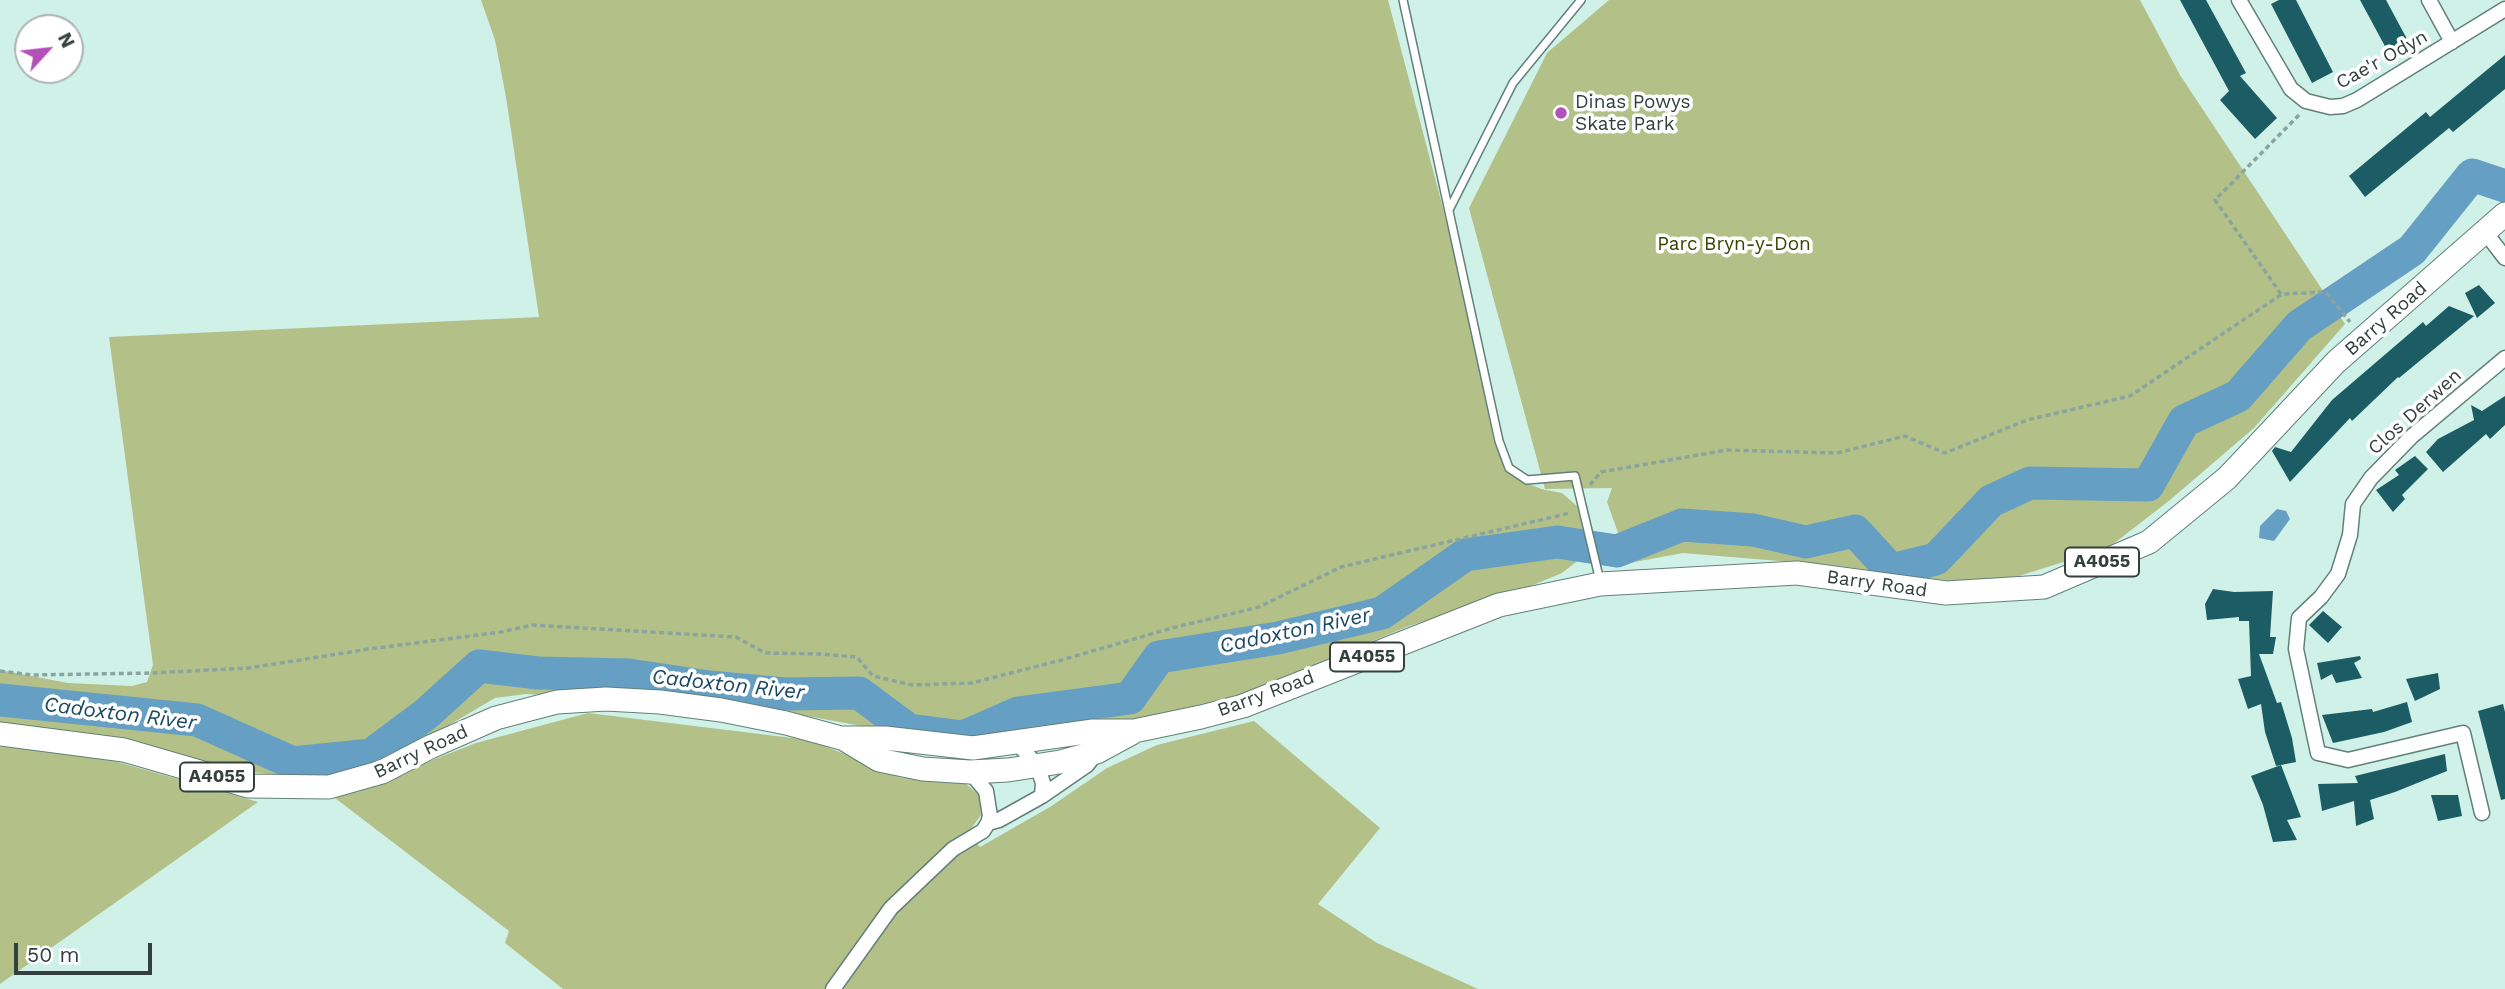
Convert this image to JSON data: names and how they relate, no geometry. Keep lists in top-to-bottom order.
{
  "streets": {
    "main road": ["Barry Road", "A4055"],
    "street": ["Cae'r Odyn", "Clos Derwen"]
  },
  "water": ["Cadoxton River"],
  "parks": ["Parc Bryn-y-Don"],
  "places": ["Dinas Powys Skate Park"],
  "scale_bar": "50 m",
  "north": "top right"
}
